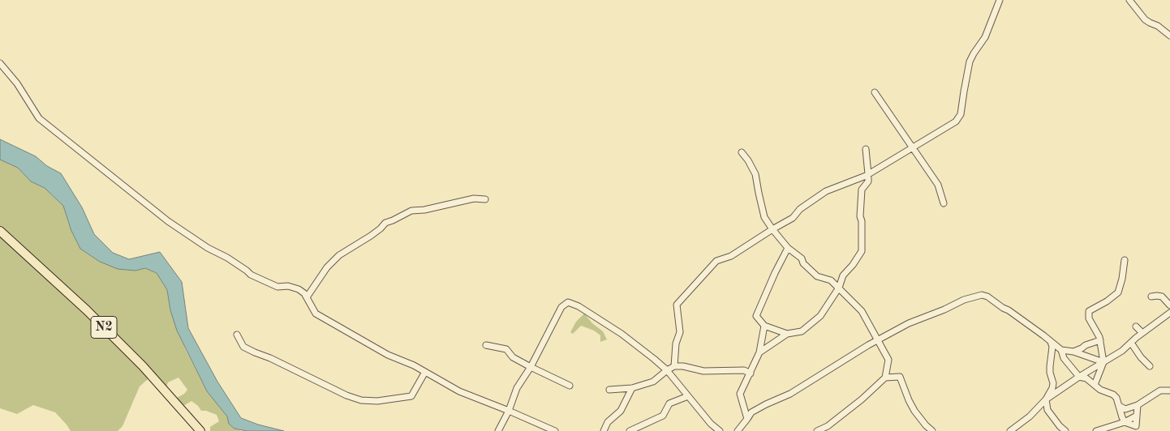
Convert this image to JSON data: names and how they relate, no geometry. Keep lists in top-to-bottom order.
{
  "streets": {
    "highway": ["N2"]
  }
}
